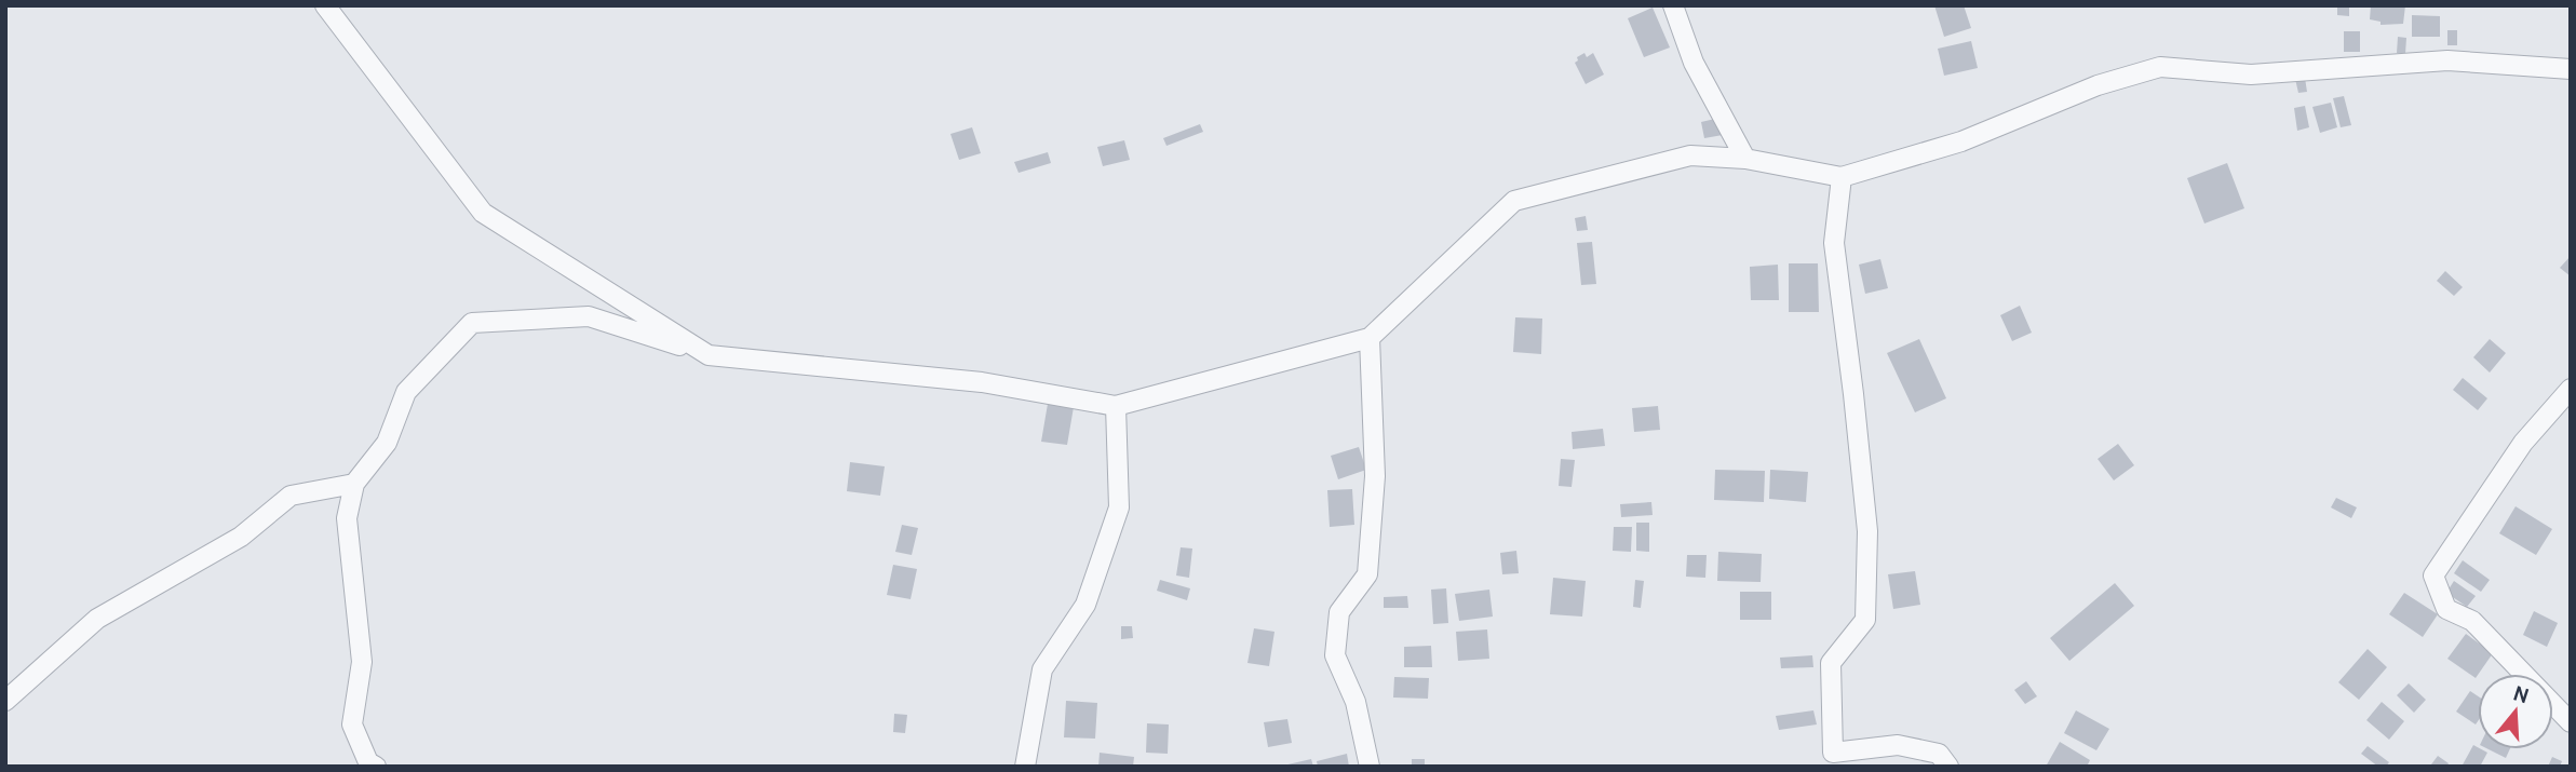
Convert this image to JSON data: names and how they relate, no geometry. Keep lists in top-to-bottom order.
{
  "north": "top"
}
